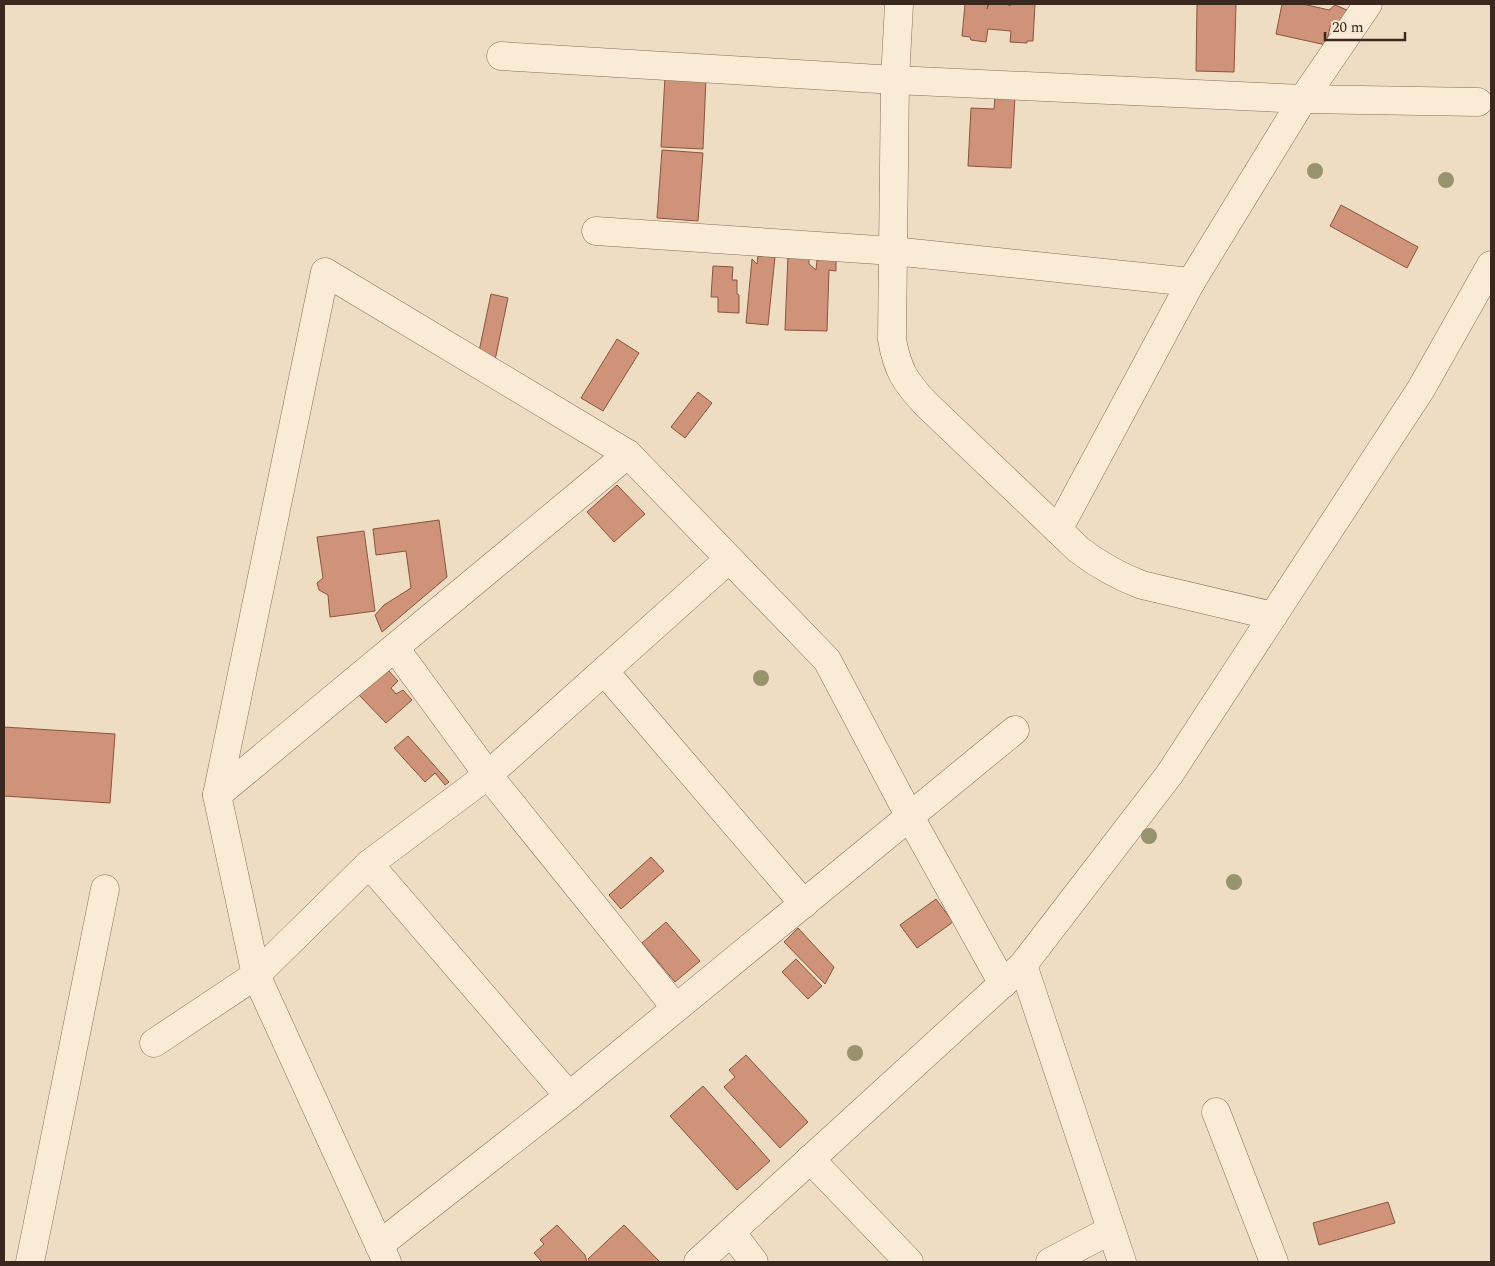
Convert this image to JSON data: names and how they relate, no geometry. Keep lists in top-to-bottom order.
{
  "scale_bar": "20 m"
}
